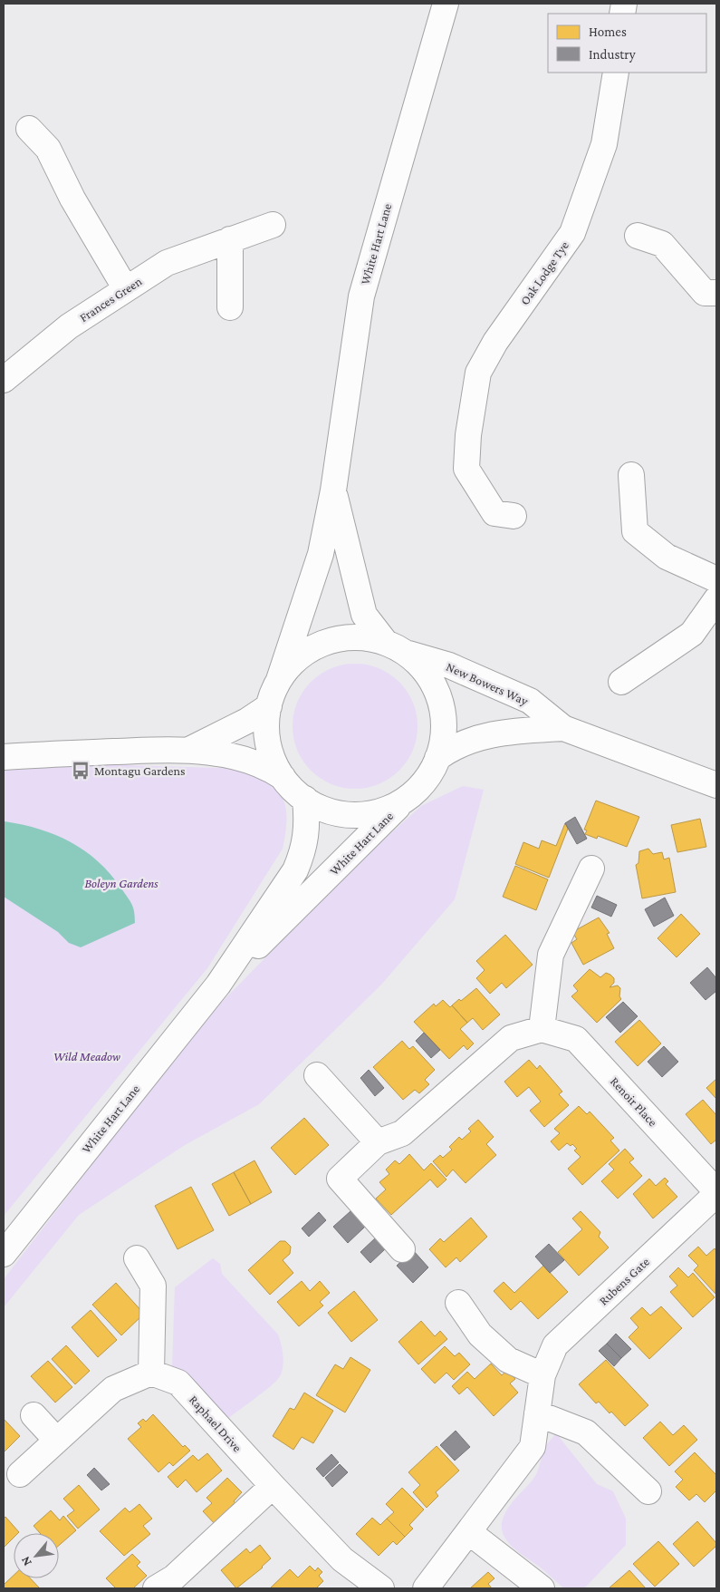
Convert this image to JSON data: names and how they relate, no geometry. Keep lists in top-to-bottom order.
{
  "streets": {
    "street": [
      "White Hart Lane",
      "Oak Lodge Tye",
      "Frances Green",
      "New Bowers Way",
      "Renoir Place",
      "Rubens Gate",
      "Raphael Drive"
    ]
  },
  "crossings": [
    ["White Hart Lane", "New Bowers Way"],
    ["Renoir Place", "Rubens Gate"]
  ],
  "parks": ["Boleyn Gardens", "Wild Meadow"],
  "places": {
    "bus stop": ["Montagu Gardens"]
  },
  "legend": ["Homes", "Industry"],
  "north": "bottom left"
}
